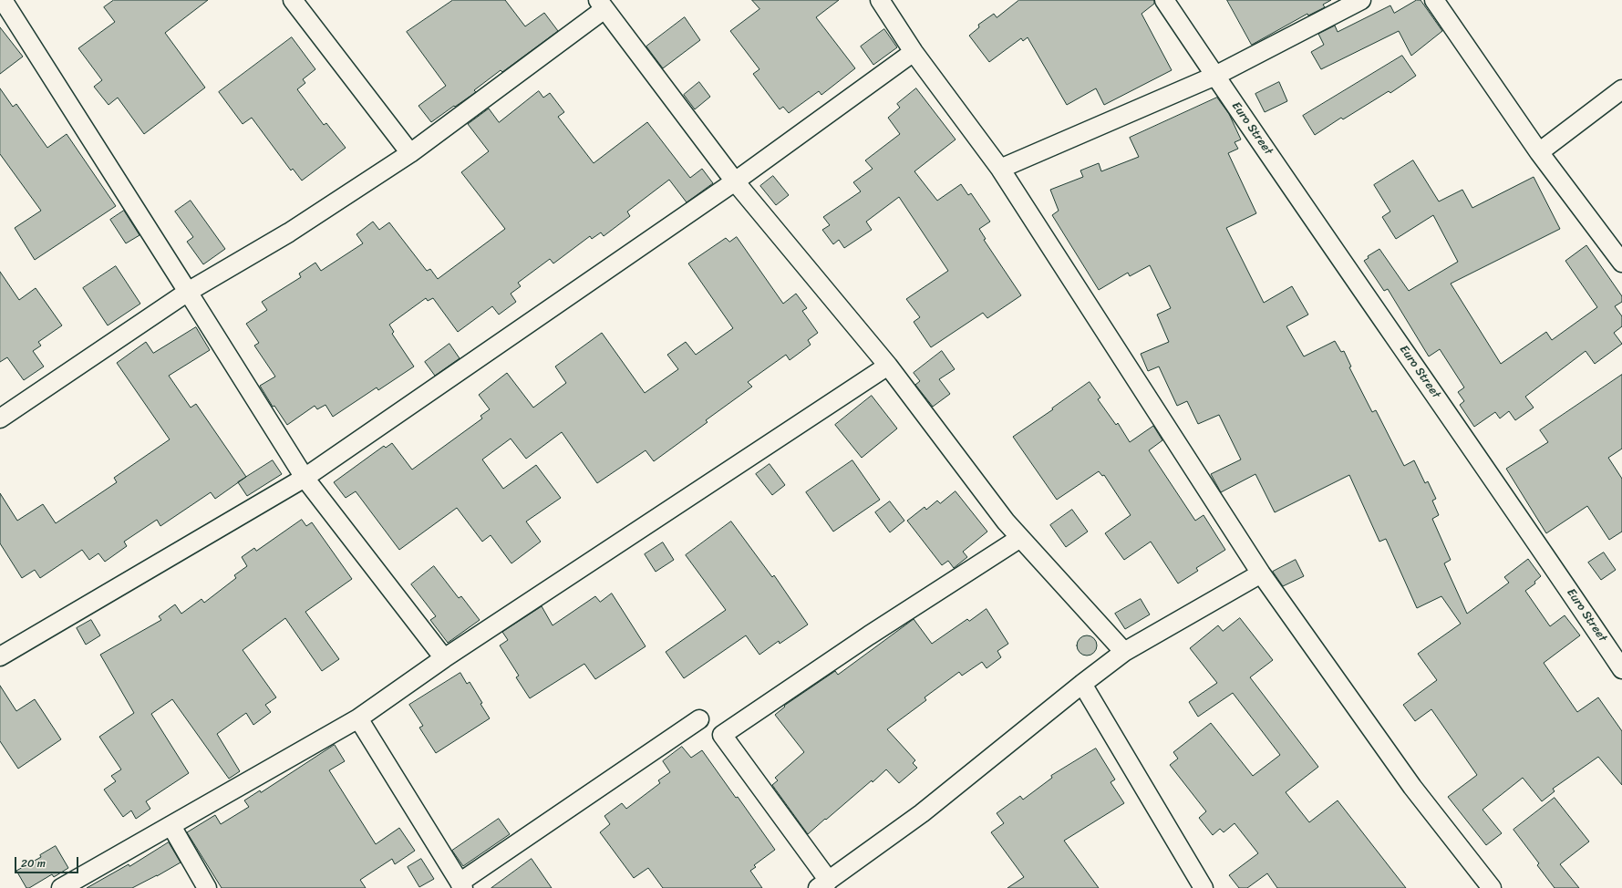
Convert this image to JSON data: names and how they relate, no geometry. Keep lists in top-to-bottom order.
{
  "streets": {
    "street": ["Euro Street"]
  },
  "scale_bar": "20 m"
}
